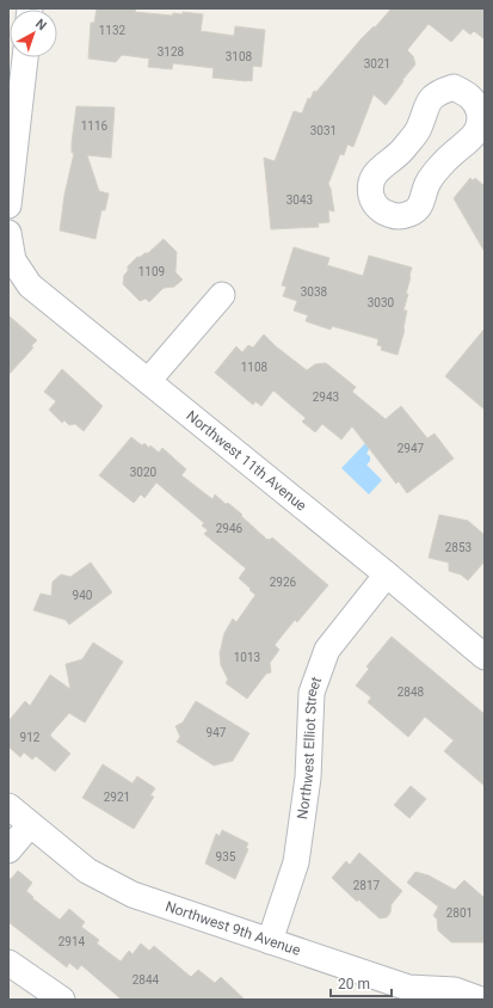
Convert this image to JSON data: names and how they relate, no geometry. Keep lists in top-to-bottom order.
{
  "streets": {
    "street": ["Northwest 11th Avenue", "Northwest Elliot Street", "Northwest 9th Avenue"]
  },
  "crossings": [
    ["Northwest 11th Avenue", "Northwest Elliot Street"],
    ["Northwest Elliot Street", "Northwest 9th Avenue"]
  ],
  "house_numbers": [
    "1132",
    "3128",
    "3108",
    "3021",
    "1116",
    "3031",
    "3043",
    "1109",
    "3038",
    "3030",
    "1108",
    "2943",
    "2947",
    "3020",
    "2946",
    "2853",
    "2926",
    "940",
    "1013",
    "2848",
    "947",
    "912",
    "2921",
    "935",
    "2817",
    "2801",
    "2914",
    "2844"
  ],
  "scale_bar": "20 m",
  "north": "top right"
}
